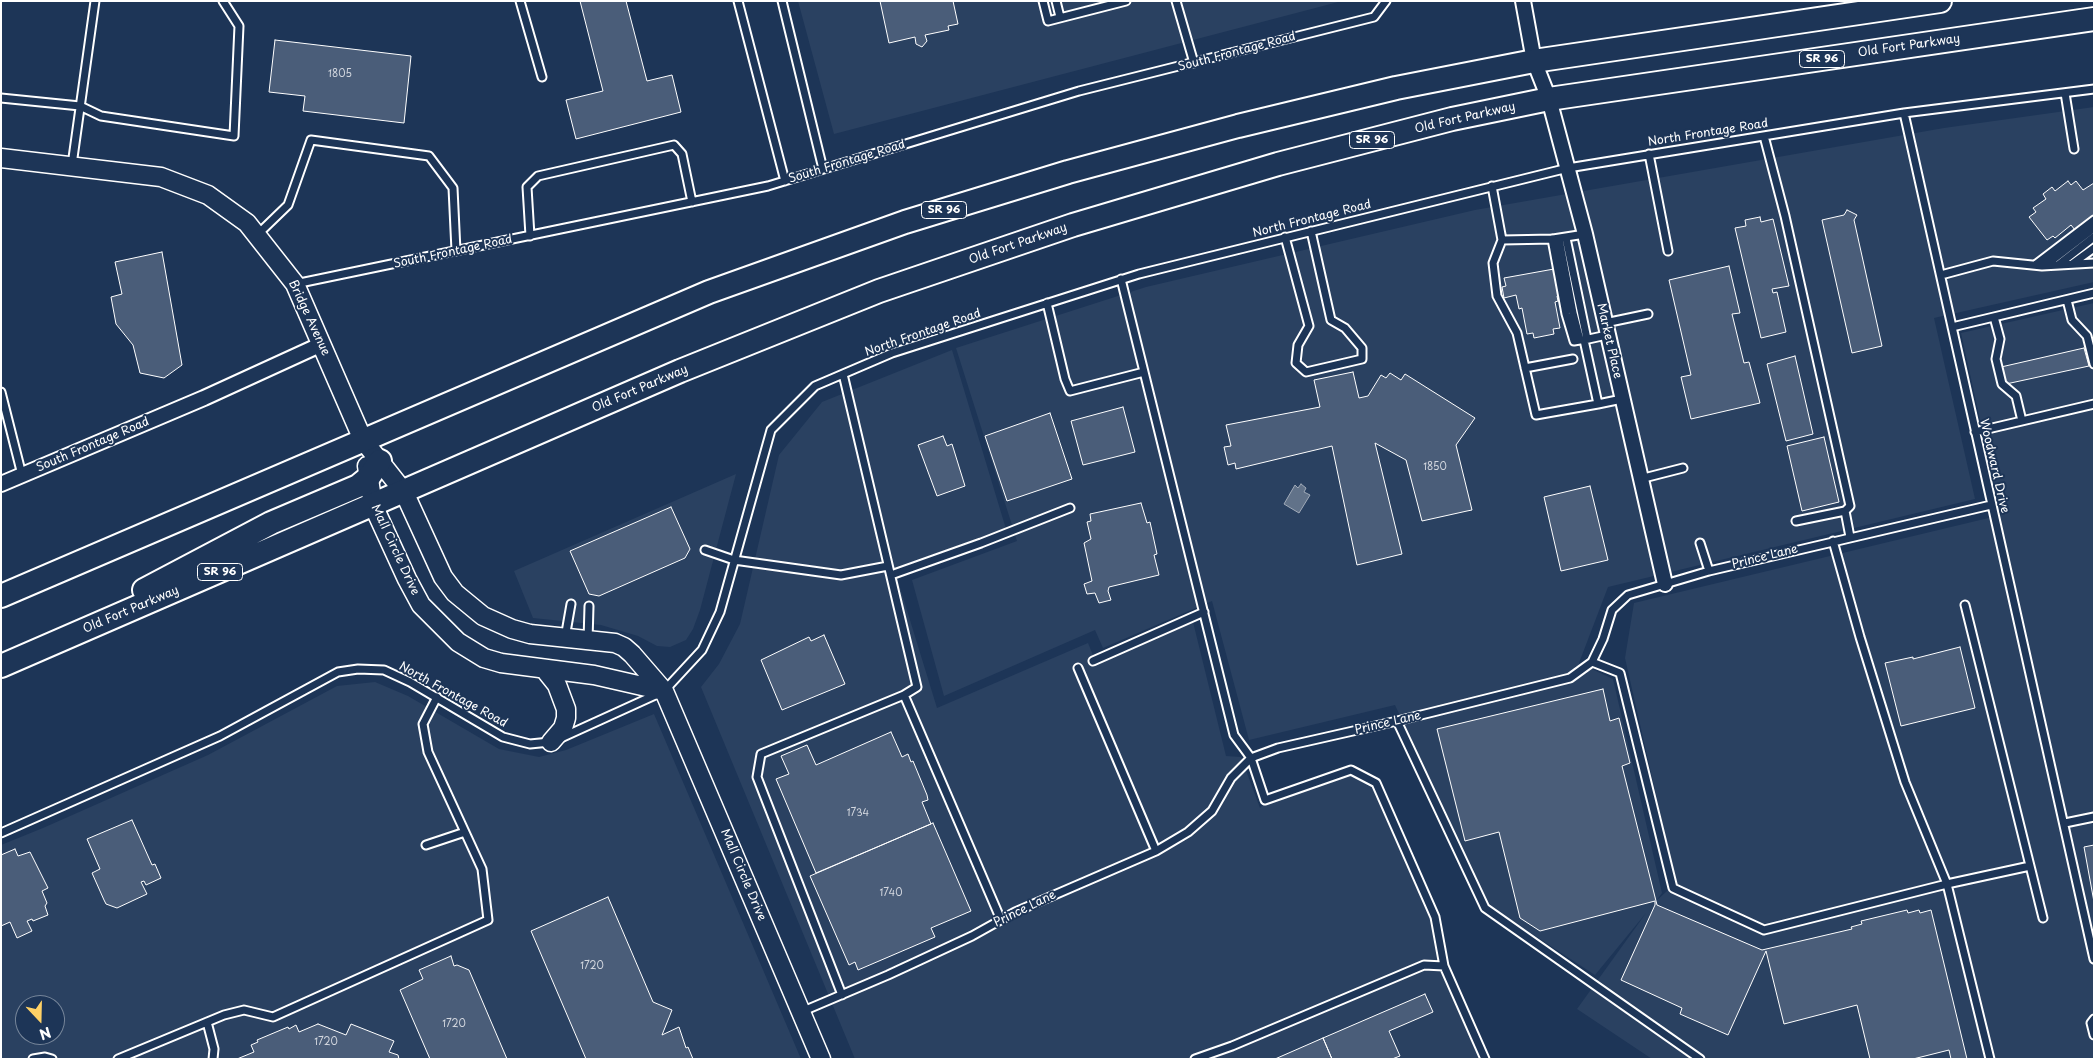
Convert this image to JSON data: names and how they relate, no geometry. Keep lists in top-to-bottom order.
{
  "streets": {
    "main road": ["Old Fort Parkway", "SR 96"],
    "street": [
      "South Frontage Road",
      "Bridge Avenue",
      "Market Place",
      "Mall Circle Drive"
    ],
    "lane": ["North Frontage Road", "Woodward Drive", "Prince Lane"]
  },
  "crossings": [
    ["Old Fort Parkway", "Market Place"],
    ["Old Fort Parkway", "Mall Circle Drive"],
    ["South Frontage Road", "Bridge Avenue"],
    ["SR 96", "Bridge Avenue"],
    ["SR 96", "Mall Circle Drive"],
    ["North Frontage Road", "Market Place"],
    ["North Frontage Road", "Woodward Drive"],
    ["North Frontage Road", "Mall Circle Drive"],
    ["Bridge Avenue", "Mall Circle Drive"],
    ["Market Place", "Prince Lane"],
    ["Woodward Drive", "Prince Lane"],
    ["Mall Circle Drive", "Prince Lane"]
  ],
  "house_numbers": [
    "1805",
    "1850",
    "1734",
    "1740",
    "1720",
    "1720",
    "1720"
  ],
  "north": "bottom"
}
